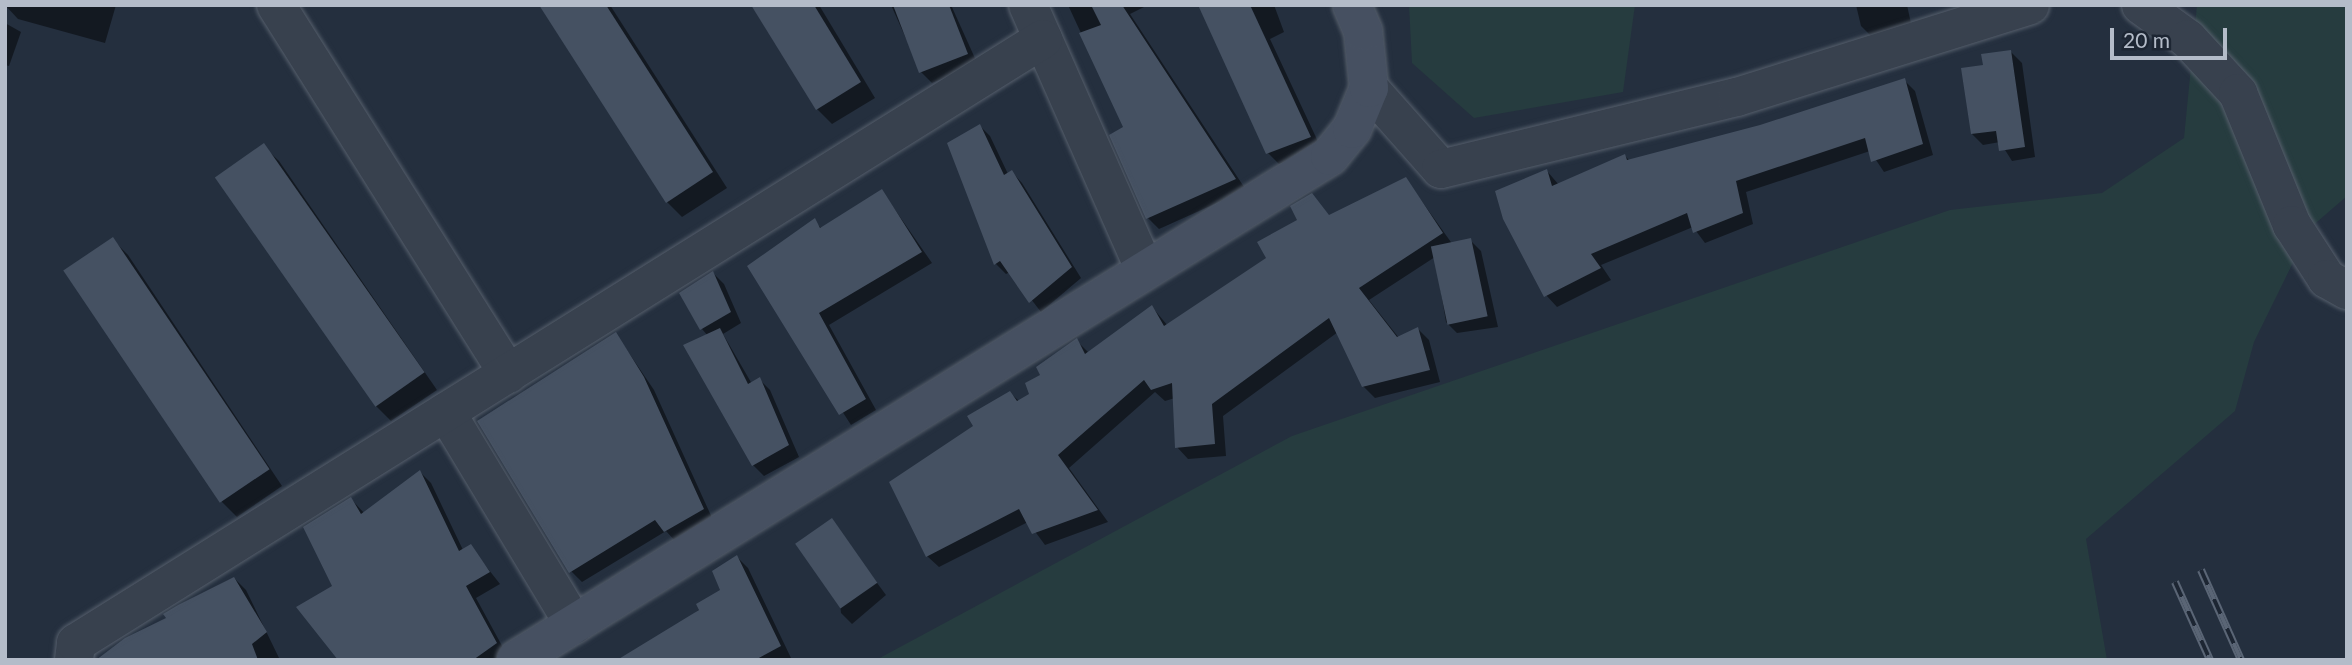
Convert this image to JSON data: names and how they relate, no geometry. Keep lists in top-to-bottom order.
{
  "scale_bar": "20 m"
}
